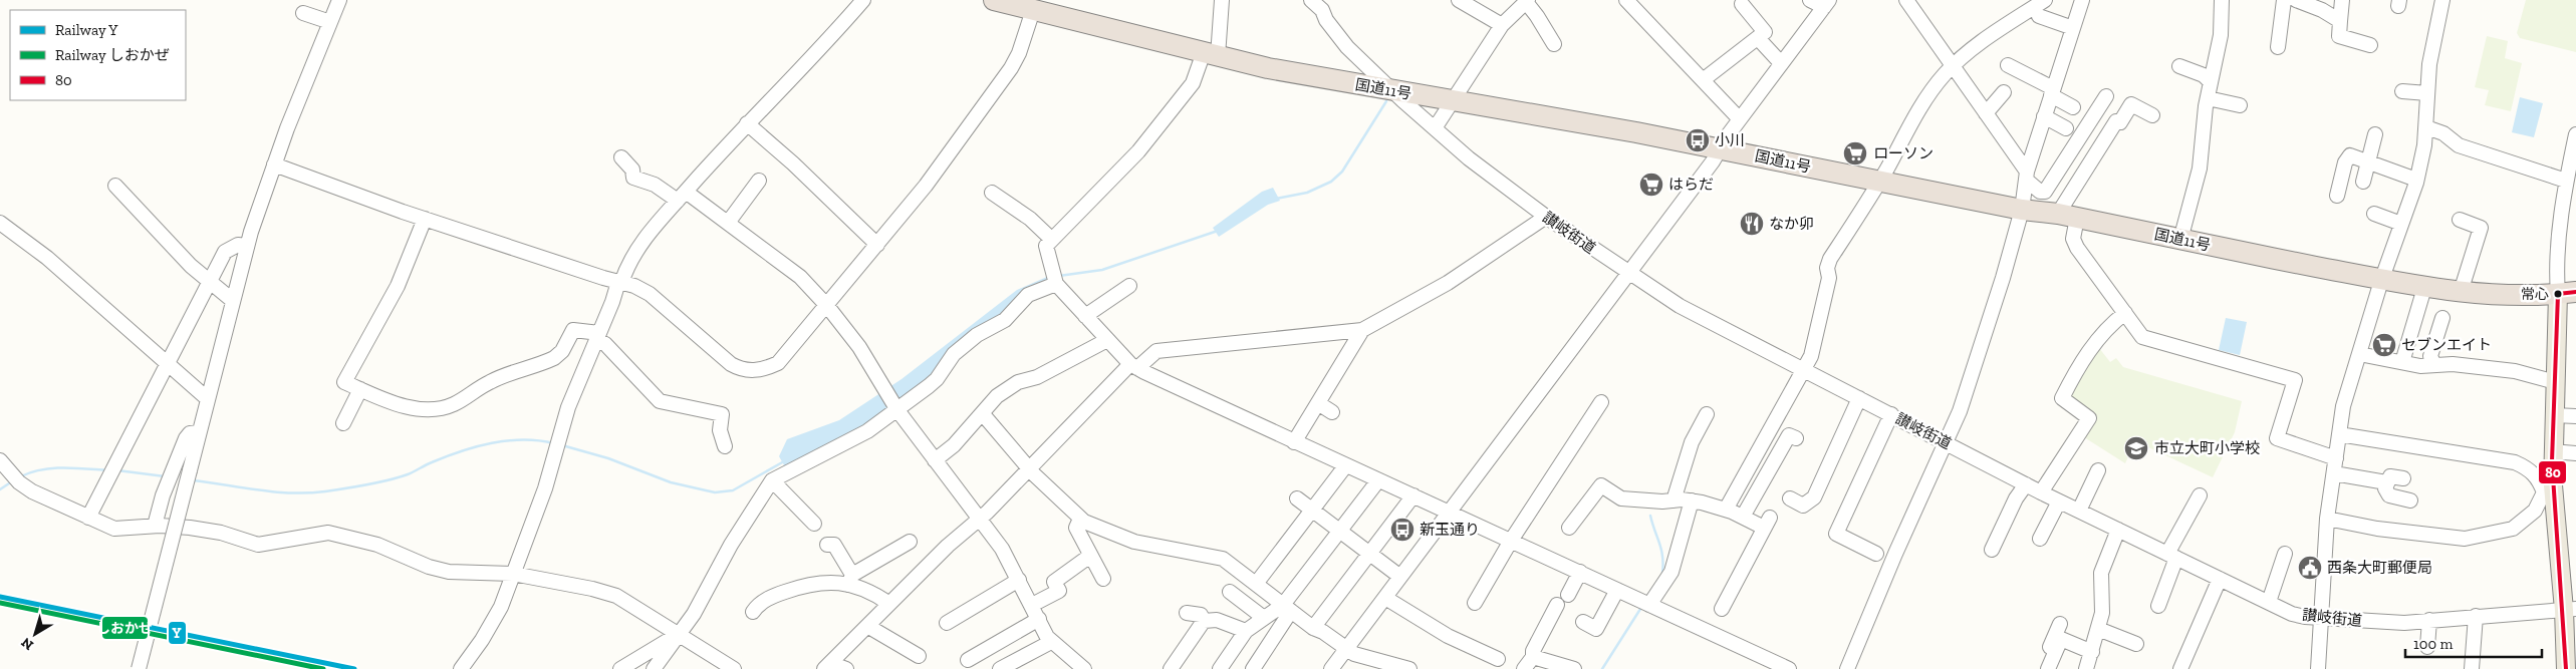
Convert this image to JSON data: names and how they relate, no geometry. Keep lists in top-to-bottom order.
{
  "streets": {
    "highway": ["国道11号"],
    "street": ["讃岐街道"]
  },
  "crossings": [
    ["国道11号", "讃岐街道"]
  ],
  "places": {
    "bus stop": ["小川", "新玉通り"],
    "supermarket": ["ローソン", "はらだ", "セブンエイト"],
    "restaurant": ["なか卯"],
    "other": ["常心"],
    "school or university": ["市立大町小学校"],
    "public building": ["西条大町郵便局"]
  },
  "lines": ["transit line 80", "rail line Y", "rail line しおかぜ"],
  "legend": ["Railway Y", "Railway しおかぜ", "80"],
  "scale_bar": "100 m",
  "north": "bottom left"
}
